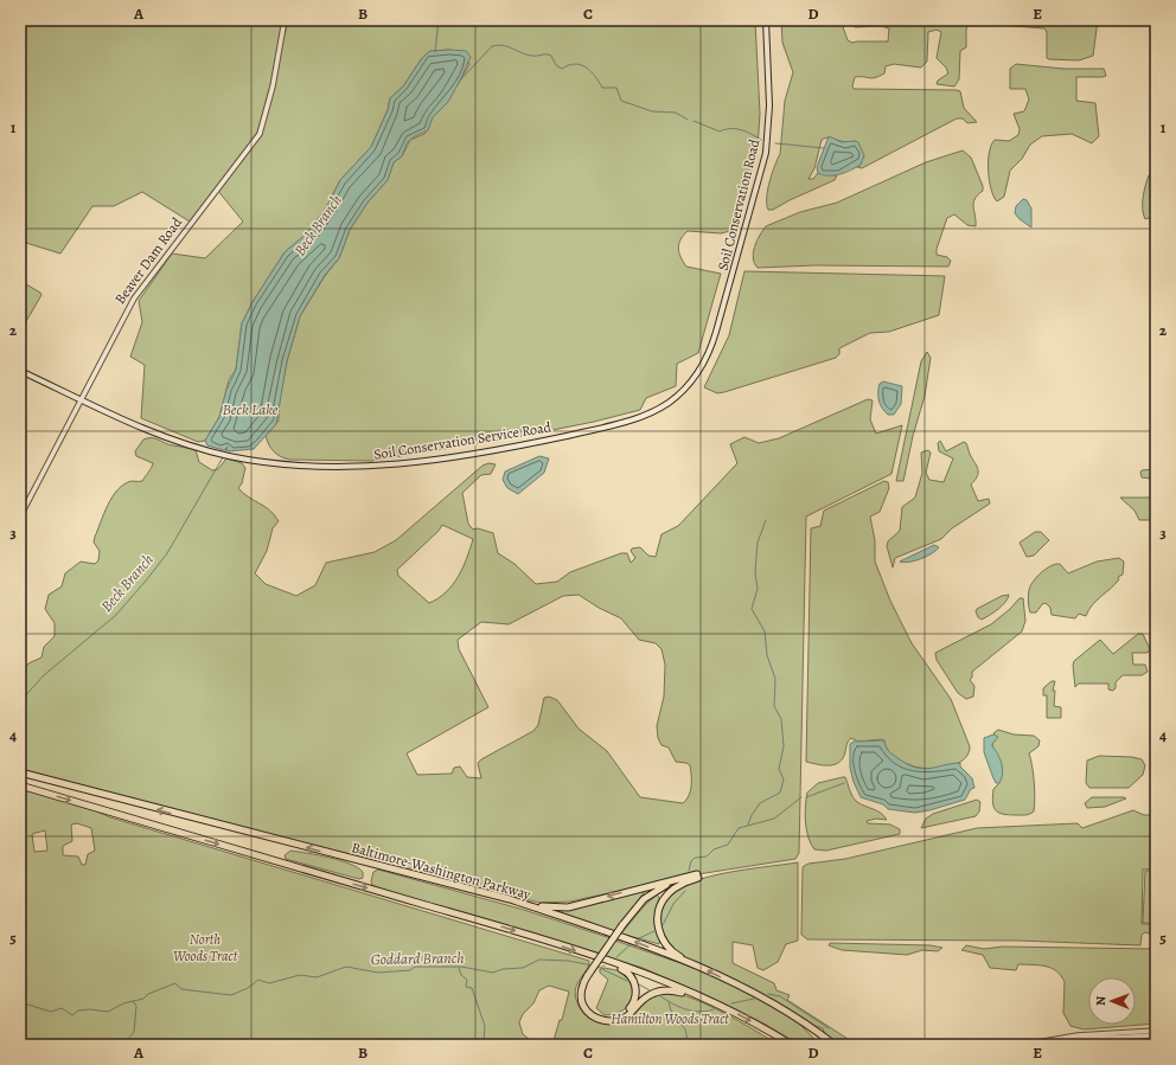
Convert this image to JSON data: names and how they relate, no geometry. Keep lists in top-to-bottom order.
{
  "streets": {
    "highway": ["Baltimore-Washington Parkway"],
    "main road": ["Soil Conservation Road", "Soil Conservation Service Road"],
    "street": ["Beaver Dam Road"]
  },
  "crossings": [
    ["Soil Conservation Road", "Soil Conservation Service Road"],
    ["Beaver Dam Road", "Soil Conservation Service Road"]
  ],
  "water": ["Beck Branch", "Beck Lake", "Goddard Branch"],
  "parks": ["North Woods Tract", "Hamilton Woods Tract"],
  "north": "left",
  "grid": {
    "columns": [
      "A",
      "B",
      "C",
      "D",
      "E"
    ],
    "rows": [
      "1",
      "2",
      "3",
      "4",
      "5"
    ]
  }
}
